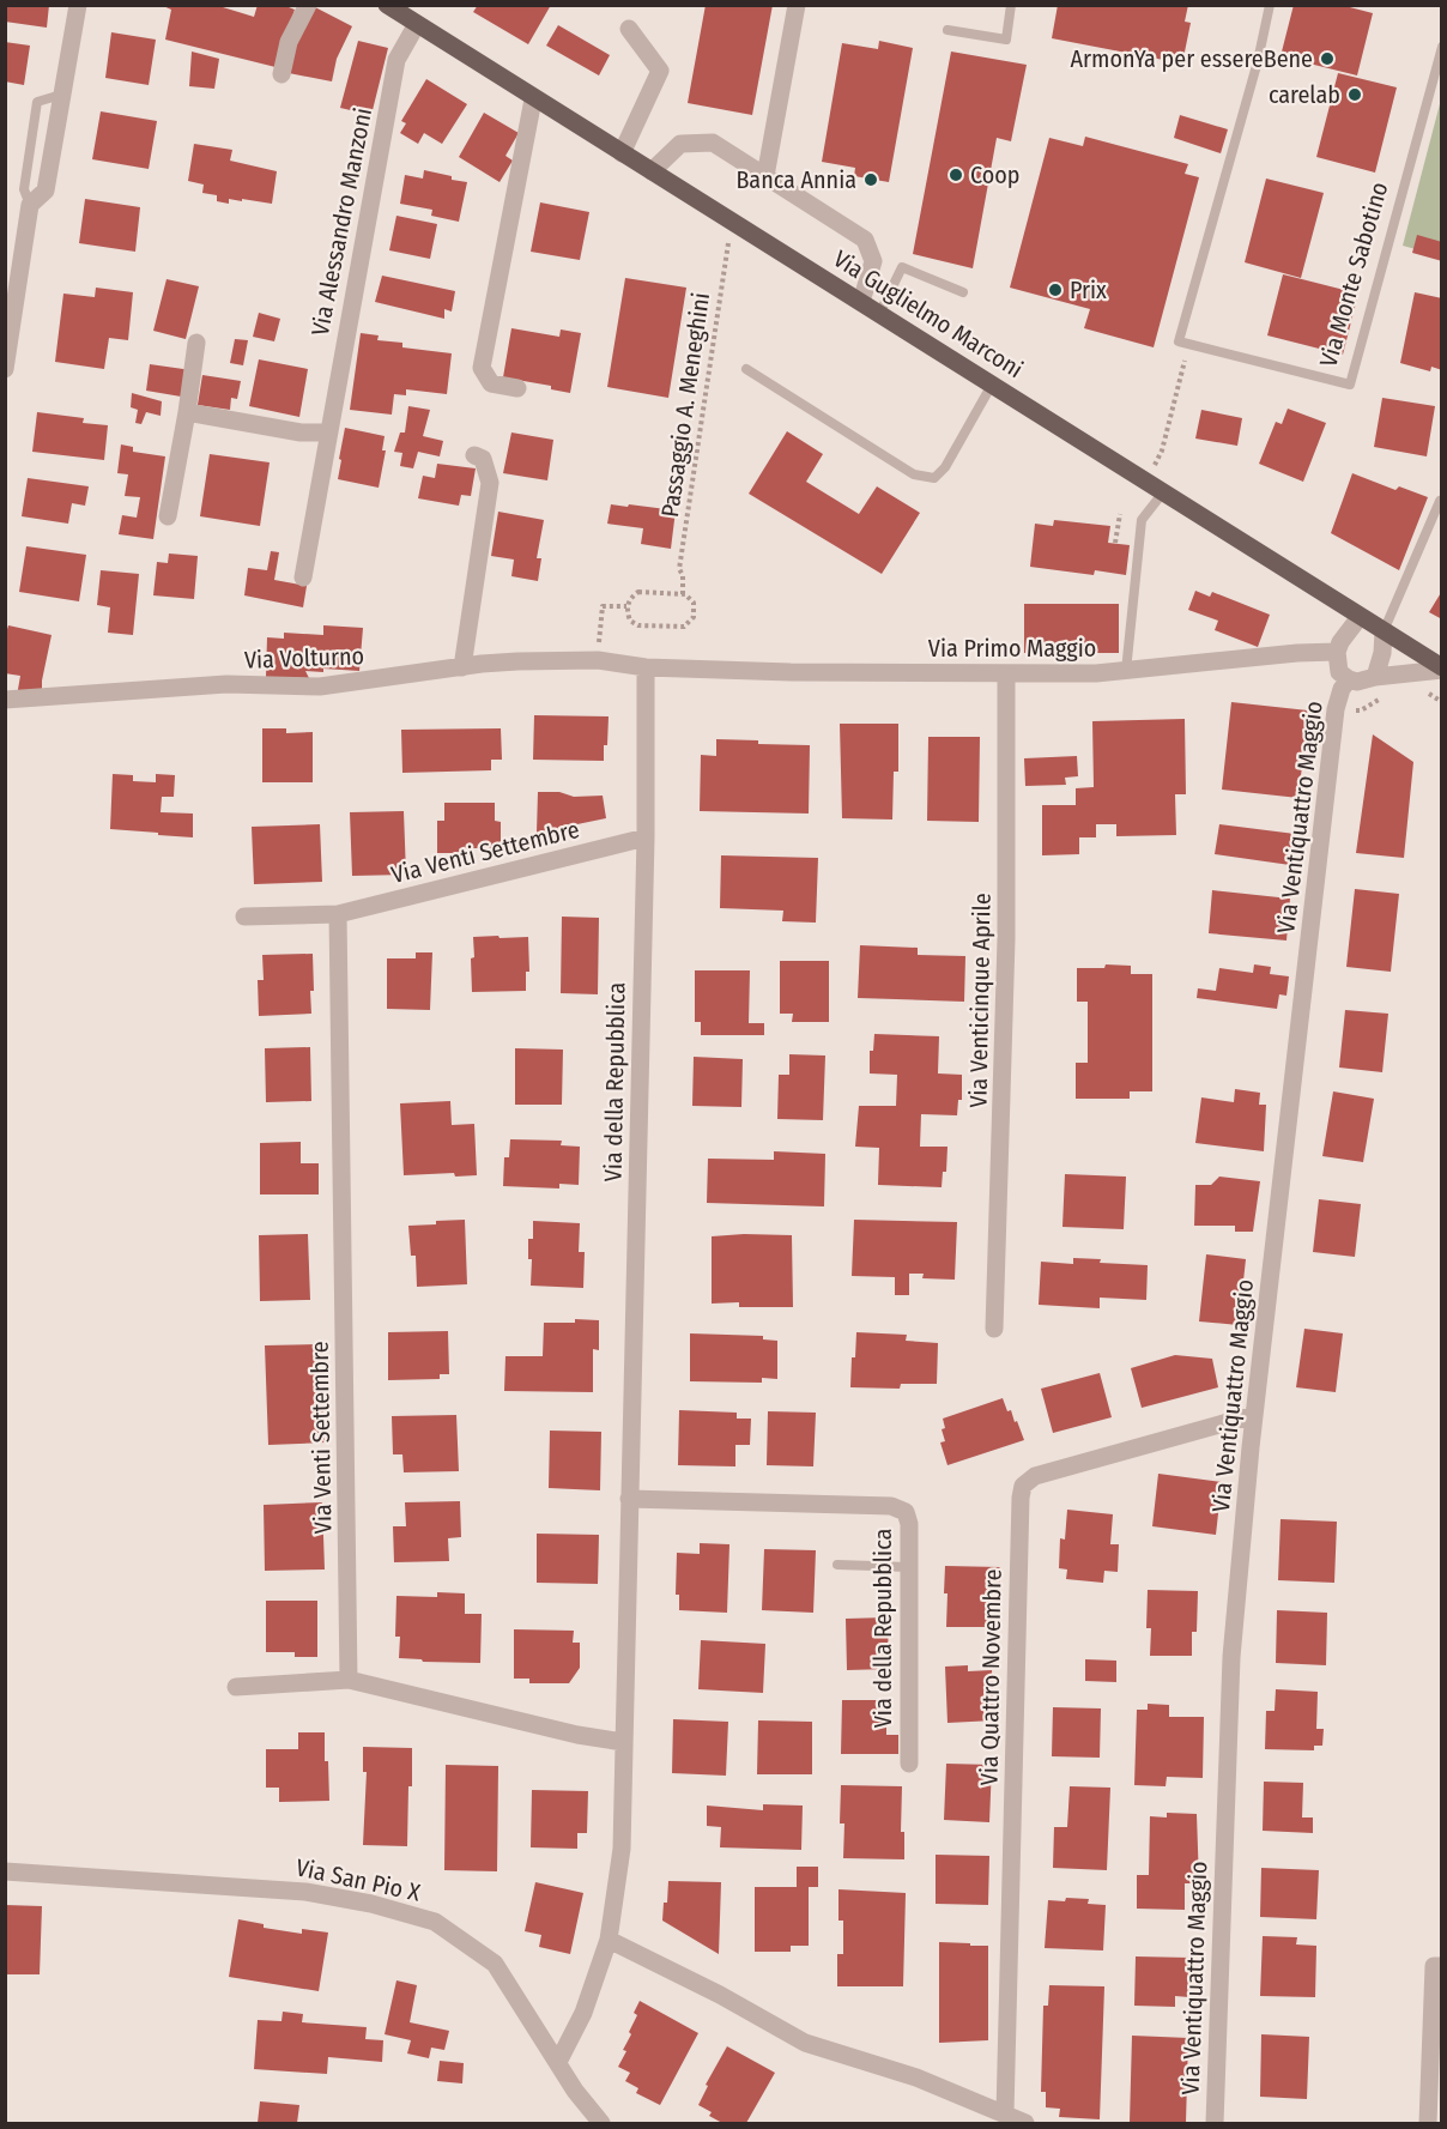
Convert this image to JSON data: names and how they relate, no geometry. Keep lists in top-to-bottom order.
{
  "streets": {
    "main road": ["Via Guglielmo Marconi"],
    "street": [
      "Via Alessandro Manzoni",
      "Via Primo Maggio",
      "Via Volturno",
      "Via Ventiquattro Maggio",
      "Via Venti Settembre",
      "Via Venticinque Aprile",
      "Via della Repubblica",
      "Via Quattro Novembre",
      "Via San Pio X"
    ],
    "lane": ["Via Monte Sabotino"],
    "path": ["Passaggio A. Meneghini"]
  },
  "crossings": [
    ["Via Alessandro Manzoni", "Via Guglielmo Marconi"],
    ["Via Guglielmo Marconi", "Passaggio A. Meneghini"],
    ["Via Guglielmo Marconi", "Via Primo Maggio"],
    ["Via Guglielmo Marconi", "Via Ventiquattro Maggio"],
    ["Via Primo Maggio", "Via Volturno"],
    ["Via Primo Maggio", "Via Ventiquattro Maggio"],
    ["Via Primo Maggio", "Via Venticinque Aprile"],
    ["Via Primo Maggio", "Via della Repubblica"],
    ["Via Volturno", "Via della Repubblica"],
    ["Via Ventiquattro Maggio", "Via Quattro Novembre"],
    ["Via Venti Settembre", "Via della Repubblica"],
    ["Via della Repubblica", "Via San Pio X"]
  ],
  "places": [
    "ArmonYa per essereBene",
    "carelab",
    "Coop",
    "Banca Annia",
    "Prix"
  ]
}
